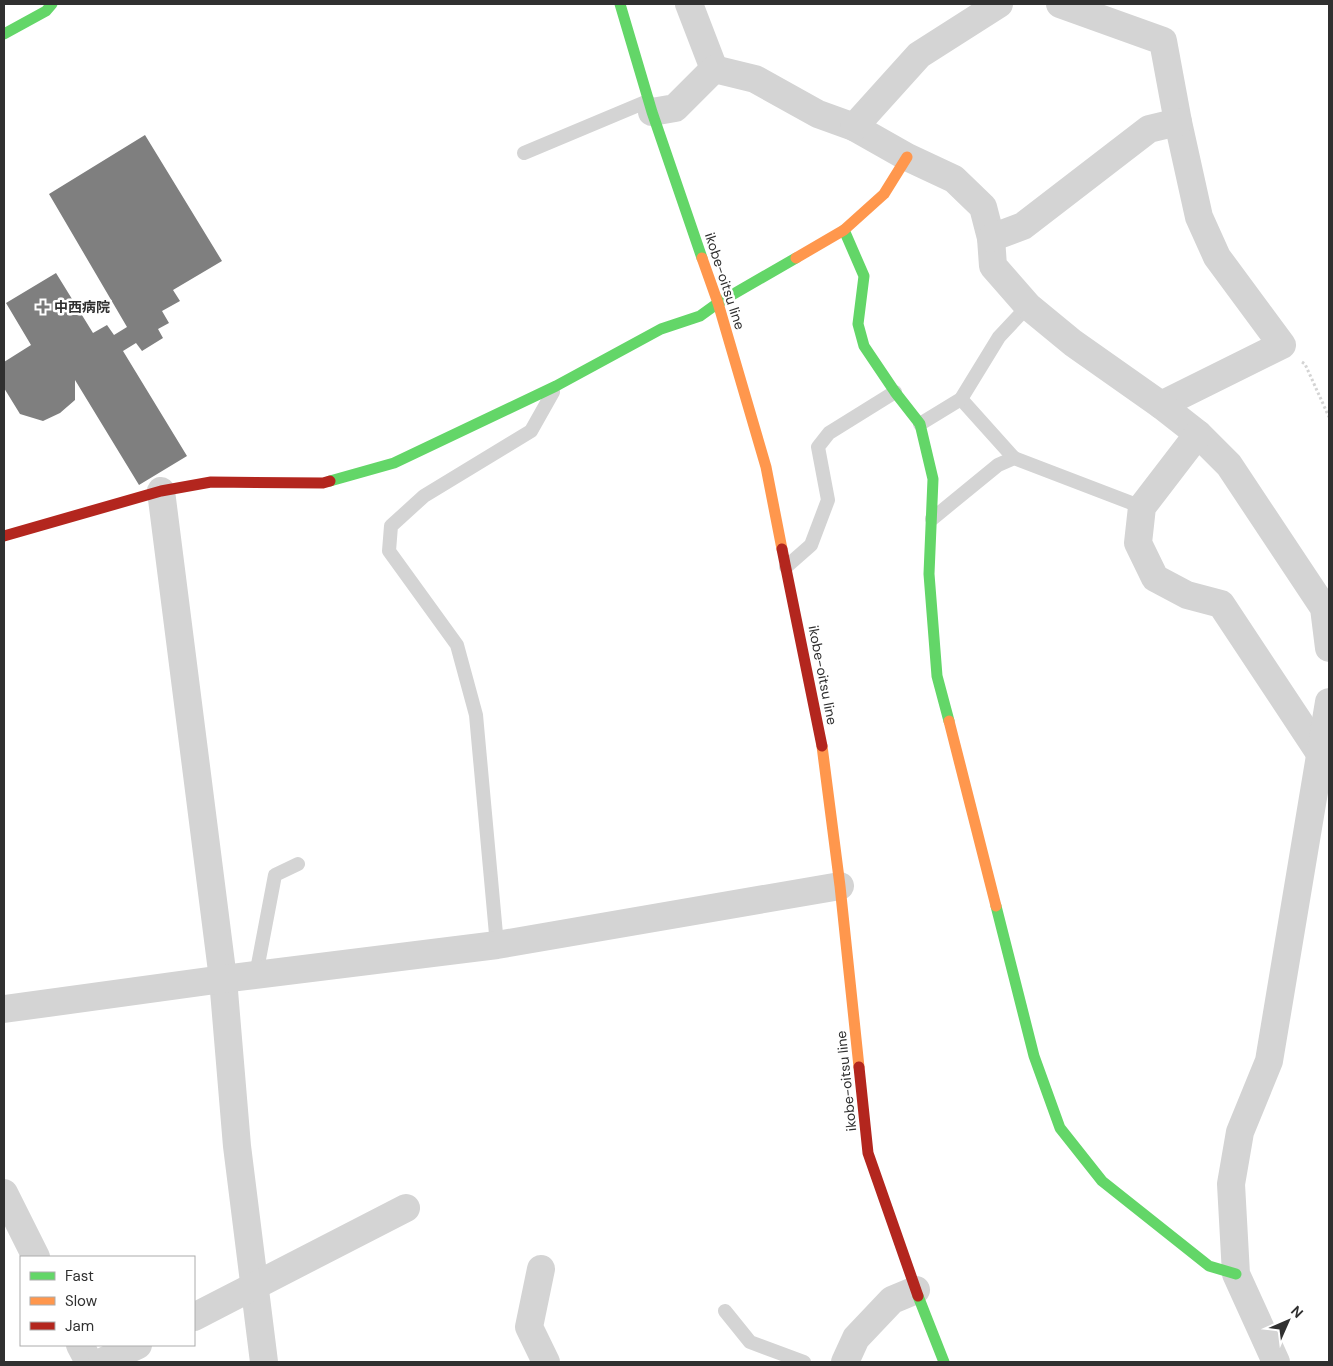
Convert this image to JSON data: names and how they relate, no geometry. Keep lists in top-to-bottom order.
{
  "streets": {
    "street": ["ikobe-oitsu line"]
  },
  "places": {
    "health": ["中西病院"]
  },
  "legend": ["Fast", "Slow", "Jam"],
  "north": "top right"
}
